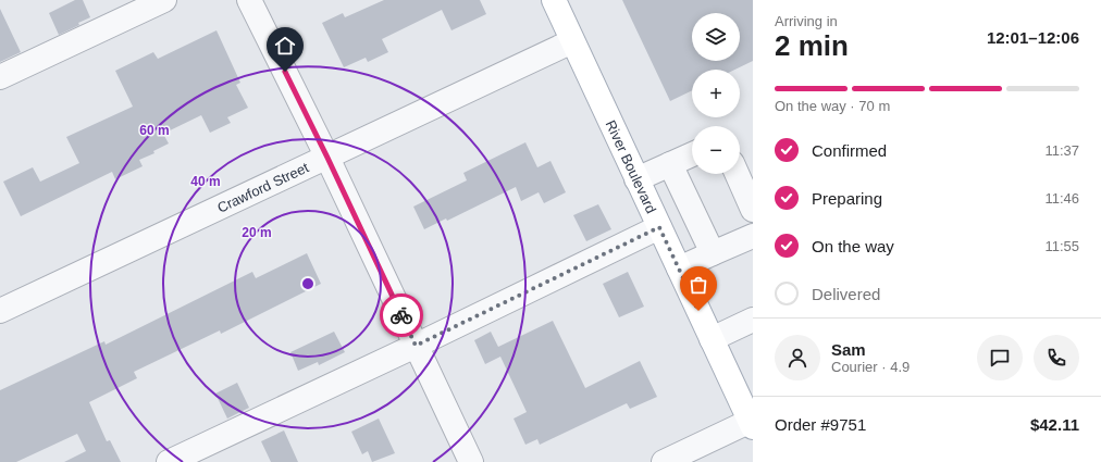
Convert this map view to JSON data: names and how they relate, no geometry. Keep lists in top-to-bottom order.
{
  "streets": {
    "main road": ["River Boulevard"],
    "street": ["Crawford Street"]
  },
  "crossings": [
    ["River Boulevard", "Crawford Street"]
  ],
  "page": {
    "heading": ["2 min", "Arriving in", "12:01–12:06"],
    "panel": [
      "Sam",
      "Courier · 4.9",
      "Order #9751",
      "$42.11"
    ],
    "map_buttons": ["+", "−"],
    "bar": "On the way · 70 m",
    "list": [
      ["Confirmed", "11:37"],
      ["Preparing", "11:46"],
      ["On the way", "11:55"],
      "Delivered"
    ]
  },
  "rings": ["60 m", "40 m", "20 m"]
}
